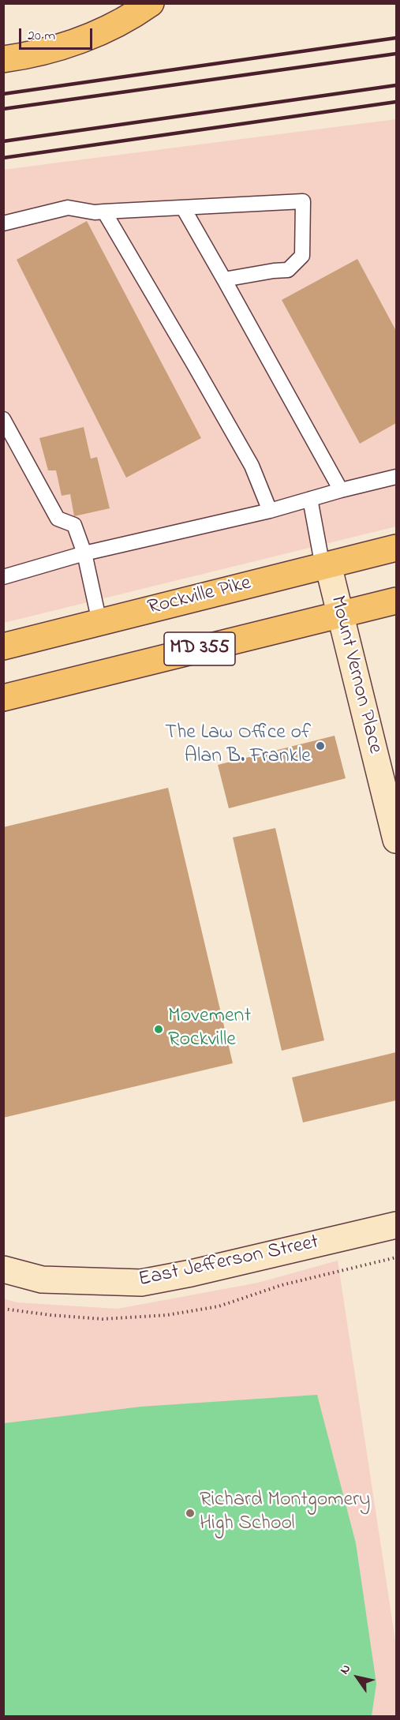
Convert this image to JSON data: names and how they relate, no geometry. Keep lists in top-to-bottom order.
{
  "streets": {
    "main road": ["Rockville Pike", "MD 355"],
    "street": ["Mount Vernon Place", "East Jefferson Street"]
  },
  "crossings": [
    ["Rockville Pike", "Mount Vernon Place"],
    ["MD 355", "Mount Vernon Place"]
  ],
  "places": ["The Law Office of Alan B. Frankle", "Movement Rockville", "Richard Montgomery High School"],
  "scale_bar": "20 m",
  "north": "top left"
}
